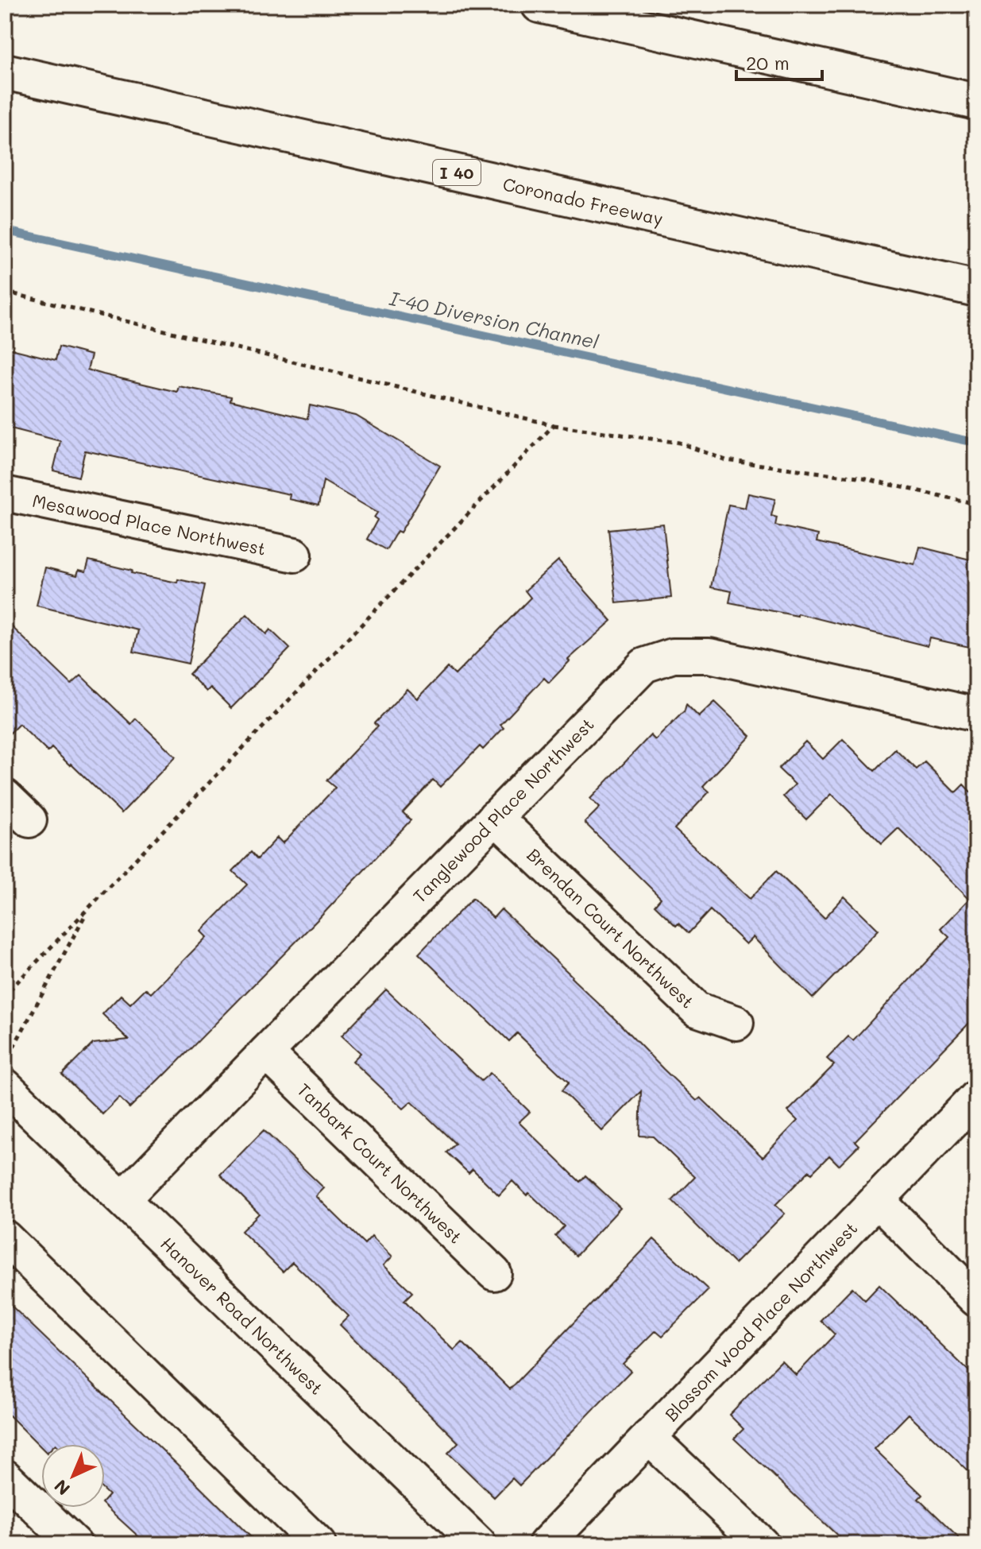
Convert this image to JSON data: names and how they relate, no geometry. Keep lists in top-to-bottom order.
{
  "streets": {
    "highway": ["I 40", "Coronado Freeway"],
    "street": [
      "Mesawood Place Northwest",
      "Tanglewood Place Northwest",
      "Brendan Court Northwest",
      "Tanbark Court Northwest",
      "Hanover Road Northwest",
      "Blossom Wood Place Northwest"
    ]
  },
  "crossings": [
    ["Tanglewood Place Northwest", "Brendan Court Northwest"],
    ["Tanglewood Place Northwest", "Tanbark Court Northwest"],
    ["Tanglewood Place Northwest", "Hanover Road Northwest"]
  ],
  "water": ["I-40 Diversion Channel"],
  "scale_bar": "20 m",
  "north": "bottom left"
}
